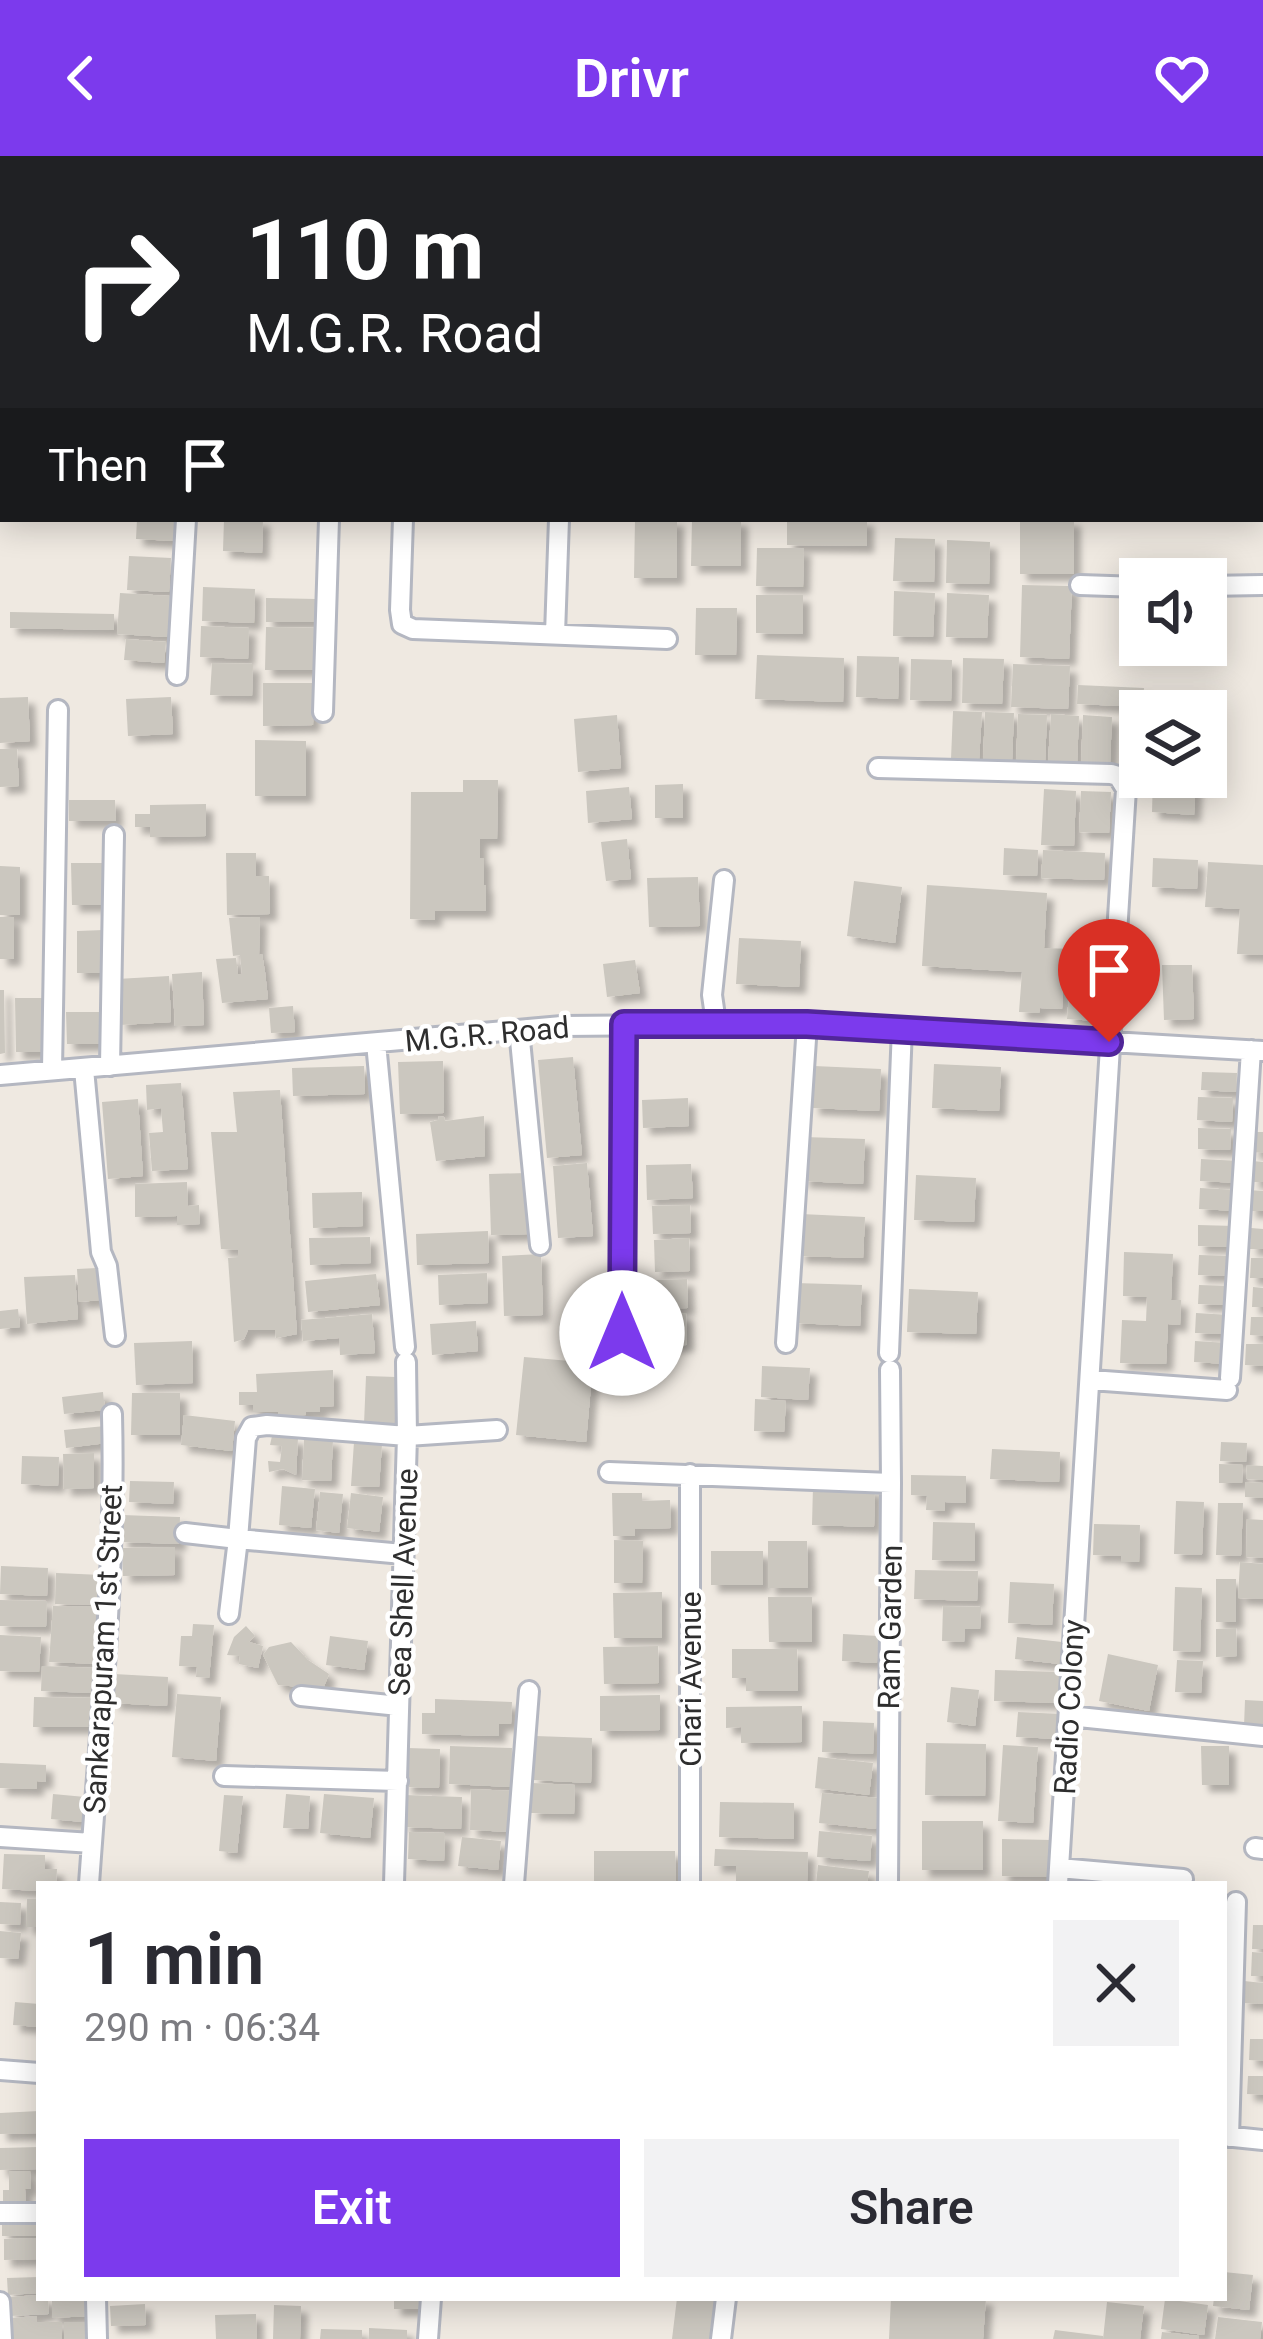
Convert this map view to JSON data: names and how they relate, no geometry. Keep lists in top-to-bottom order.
{
  "streets": {
    "street": [
      "M.G.R. Road",
      "Sea Shell Avenue",
      "Ram Garden",
      "Sankarapuram 1st Street",
      "Chari Avenue",
      "Radio Colony"
    ]
  },
  "crossings": [
    ["M.G.R. Road", "Ram Garden"],
    ["M.G.R. Road", "Radio Colony"]
  ],
  "page": {
    "header": "Drivr",
    "turn": ["110 m", "M.G.R. Road"],
    "then": "Then",
    "heading": ["1 min", "290 m · 06:34"],
    "buttons": ["Exit", "Share"]
  }
}
